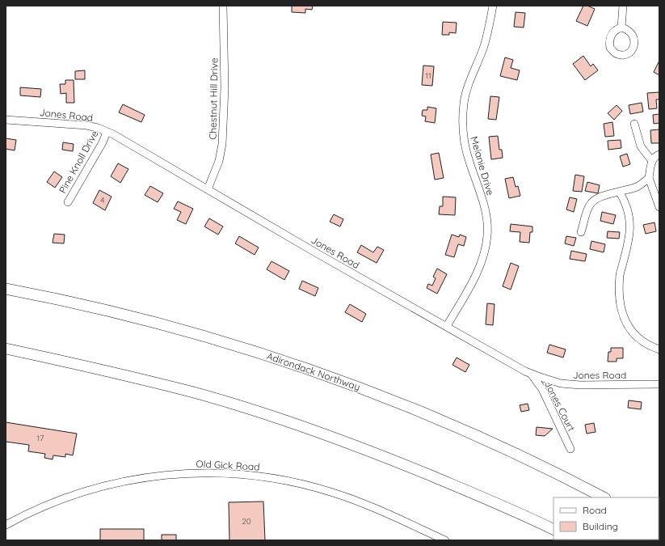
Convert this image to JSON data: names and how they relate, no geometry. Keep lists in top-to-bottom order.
{
  "streets": {
    "highway": ["Adirondack Northway"],
    "street": [
      "Chestnut Hill Drive",
      "Jones Road",
      "Pine Knoll Drive",
      "Melanie Drive",
      "Jones Court",
      "Old Gick Road"
    ]
  },
  "crossings": [
    ["Chestnut Hill Drive", "Jones Road"],
    ["Jones Road", "Pine Knoll Drive"],
    ["Jones Road", "Melanie Drive"],
    ["Jones Road", "Jones Court"]
  ],
  "house_numbers": [
    "11",
    "4",
    "17",
    "20"
  ],
  "legend": ["Road", "Building"]
}
